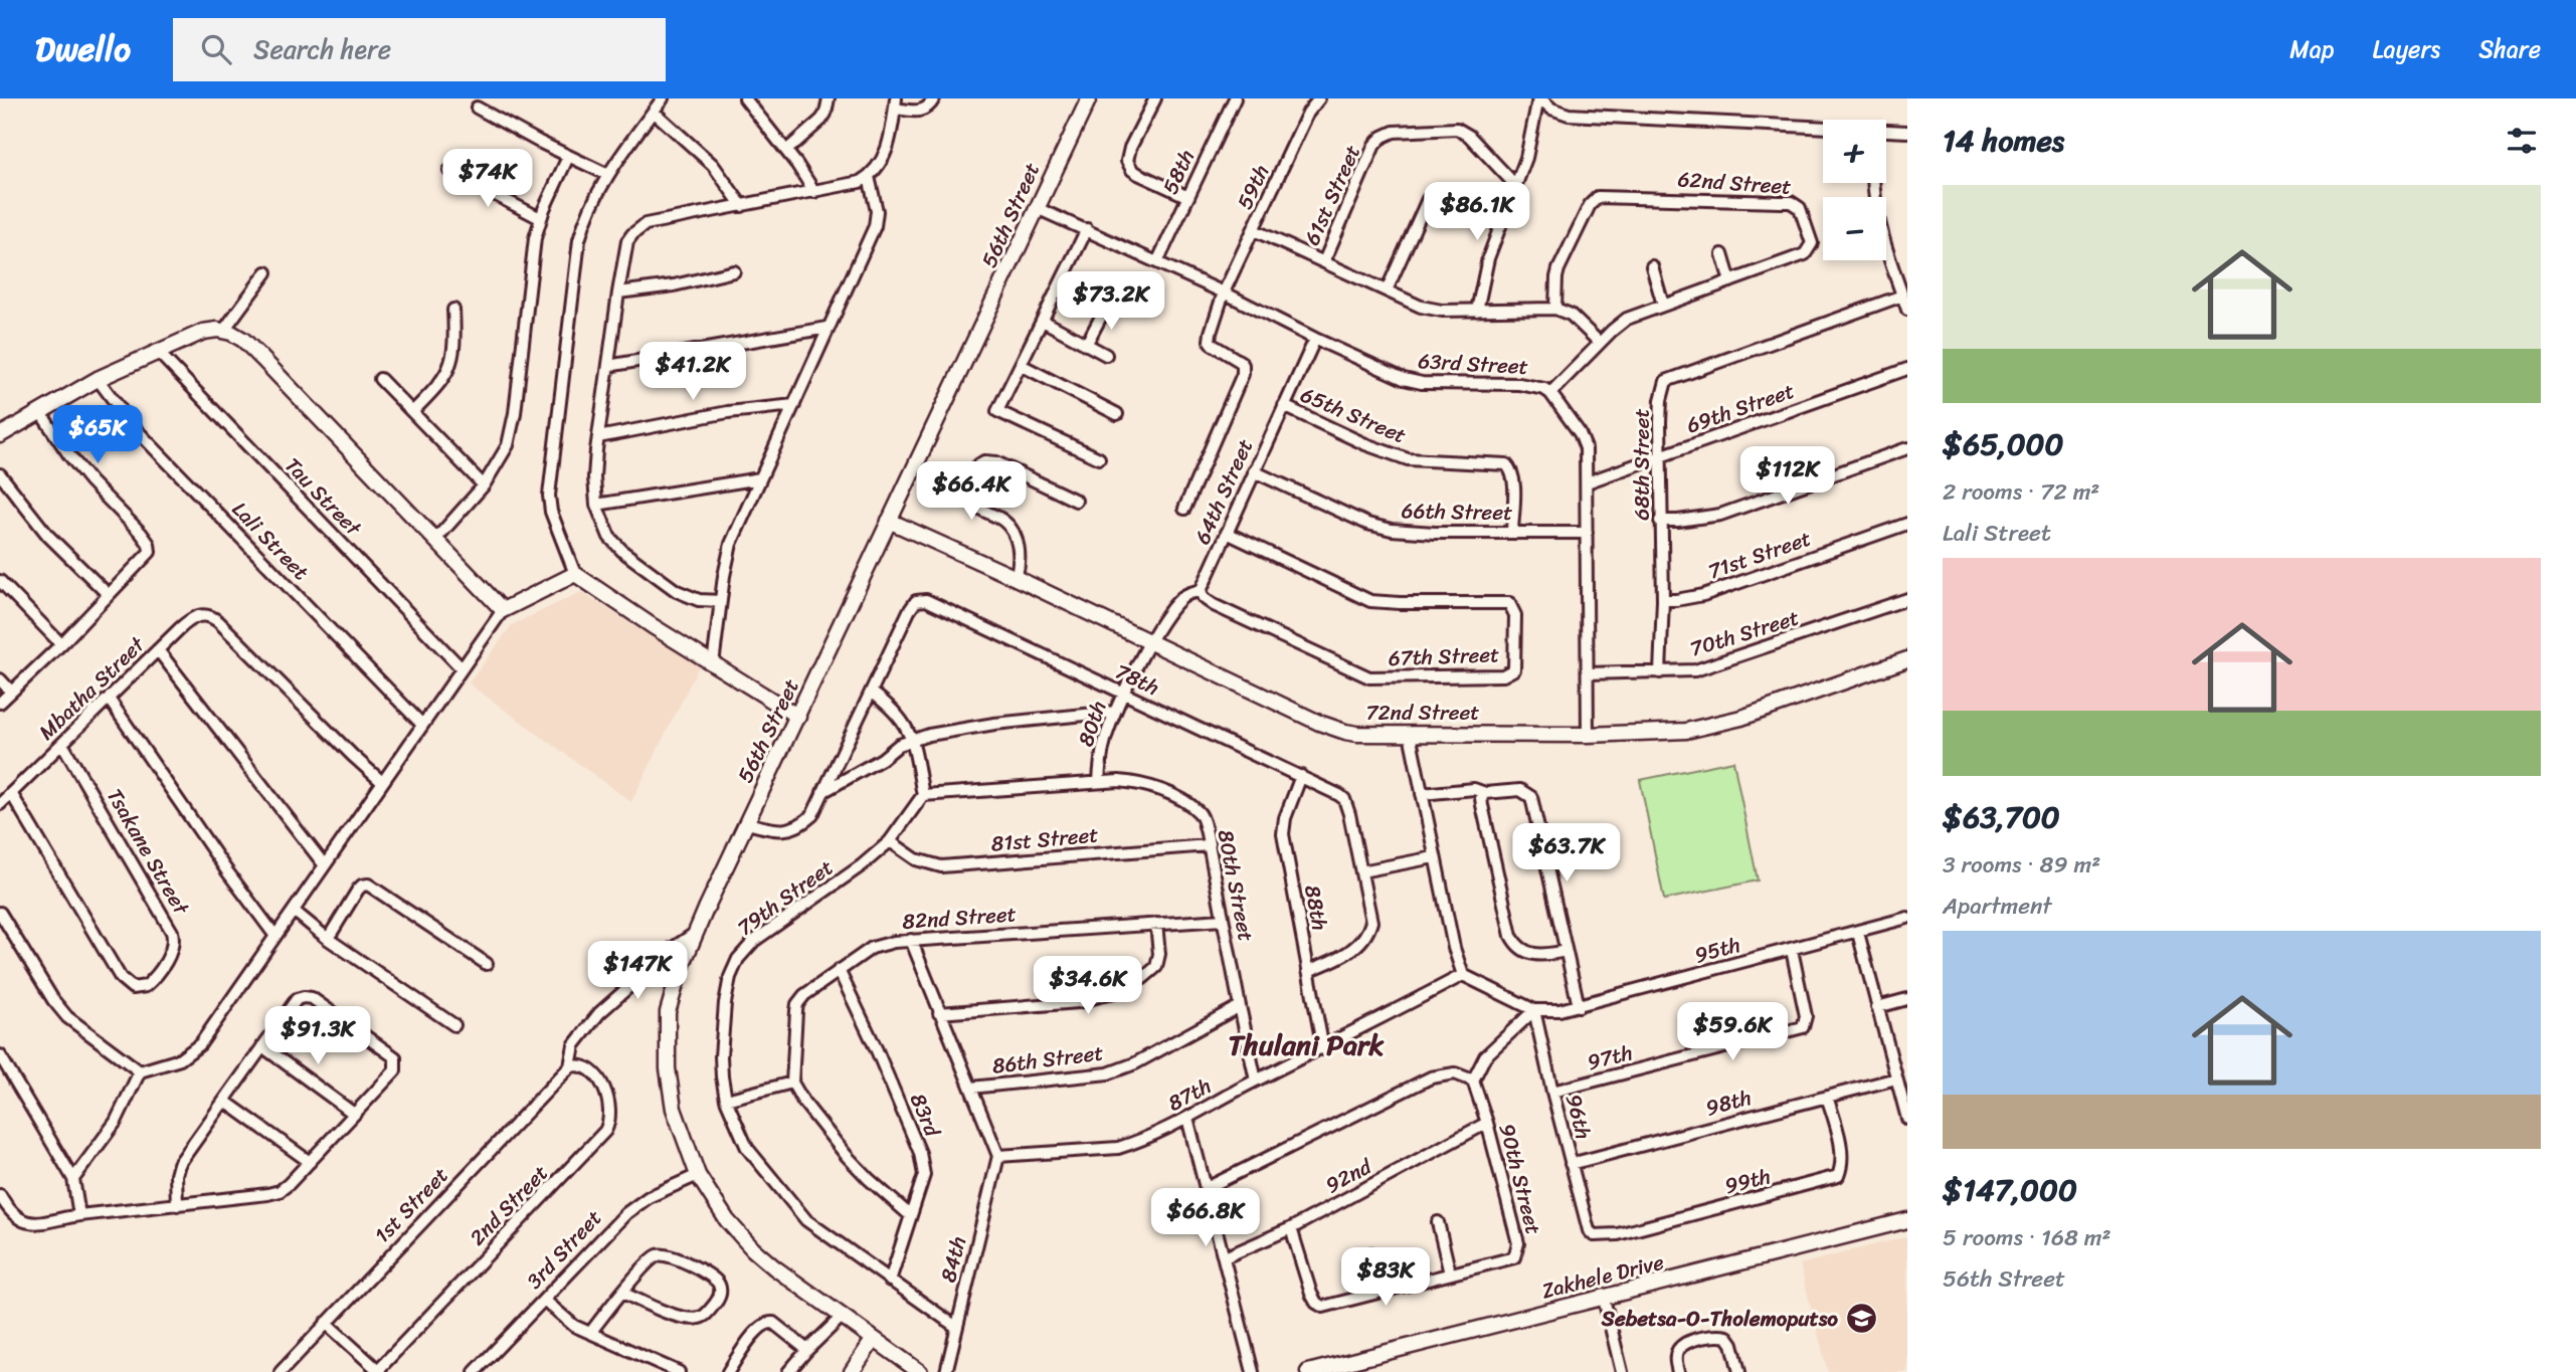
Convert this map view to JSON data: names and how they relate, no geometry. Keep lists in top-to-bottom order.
{
  "streets": {
    "street": [
      "58th",
      "62nd Street",
      "59th",
      "61st Street",
      "56th Street",
      "63rd Street",
      "69th Street",
      "65th Street",
      "68th Street",
      "64th Street",
      "Tau Street",
      "66th Street",
      "Lali Street",
      "71st Street",
      "70th Street",
      "67th Street",
      "78th",
      "Mbatha Street",
      "72nd Street",
      "80th",
      "81st Street",
      "Tsakane Street",
      "80th Street",
      "79th Street",
      "88th",
      "82nd Street",
      "95th",
      "97th",
      "86th Street",
      "87th",
      "98th",
      "83rd",
      "96th",
      "92nd",
      "90th Street",
      "99th",
      "1st Street",
      "2nd Street",
      "3rd Street",
      "84th",
      "Zakhele Drive"
    ]
  },
  "crossings": [
    ["58th", "63rd Street"],
    ["62nd Street", "63rd Street"],
    ["59th", "63rd Street"],
    ["56th Street", "63rd Street"],
    ["56th Street", "78th"],
    ["56th Street", "72nd Street"],
    ["56th Street", "3rd Street"],
    ["63rd Street", "69th Street"],
    ["63rd Street", "64th Street"],
    ["63rd Street", "66th Street"],
    ["63rd Street", "70th Street"],
    ["63rd Street", "72nd Street"],
    ["69th Street", "68th Street"],
    ["65th Street", "64th Street"],
    ["65th Street", "66th Street"],
    ["68th Street", "71st Street"],
    ["68th Street", "70th Street"],
    ["64th Street", "66th Street"],
    ["64th Street", "67th Street"],
    ["78th", "80th"],
    ["78th", "88th"],
    ["Mbatha Street", "Tsakane Street"],
    ["72nd Street", "80th"],
    ["80th", "80th Street"],
    ["81st Street", "80th Street"],
    ["81st Street", "79th Street"],
    ["80th Street", "79th Street"],
    ["80th Street", "82nd Street"],
    ["80th Street", "86th Street"],
    ["80th Street", "87th"],
    ["79th Street", "83rd"],
    ["79th Street", "84th"],
    ["88th", "87th"],
    ["82nd Street", "83rd"],
    ["95th", "97th"],
    ["95th", "96th"],
    ["97th", "96th"],
    ["87th", "84th"],
    ["98th", "96th"],
    ["98th", "99th"],
    ["96th", "99th"],
    ["92nd", "90th Street"],
    ["1st Street", "2nd Street"]
  ],
  "districts": ["Thulani Park"],
  "places": {
    "school or university": ["Sebetsa-O-Tholemoputso"]
  },
  "page": {
    "header": "Dwello",
    "search": "Search here",
    "nav": ["Map", "Layers", "Share"],
    "heading": "14 homes",
    "map_buttons": ["+", "−"],
    "price": [
      "$74K",
      "$86.1K",
      "$73.2K",
      "$41.2K",
      "$65K",
      "$112K",
      "$66.4K",
      "$63.7K",
      "$147K",
      "$34.6K",
      "$59.6K",
      "$91.3K",
      "$66.8K",
      "$83K"
    ],
    "list": [
      {
        "name": "$65,000",
        "note": "2 rooms · 72 m² · Lali Street"
      },
      {
        "name": "$63,700",
        "note": "3 rooms · 89 m² · Apartment"
      },
      {
        "name": "$147,000",
        "note": "5 rooms · 168 m² · 56th Street"
      }
    ]
  }
}
